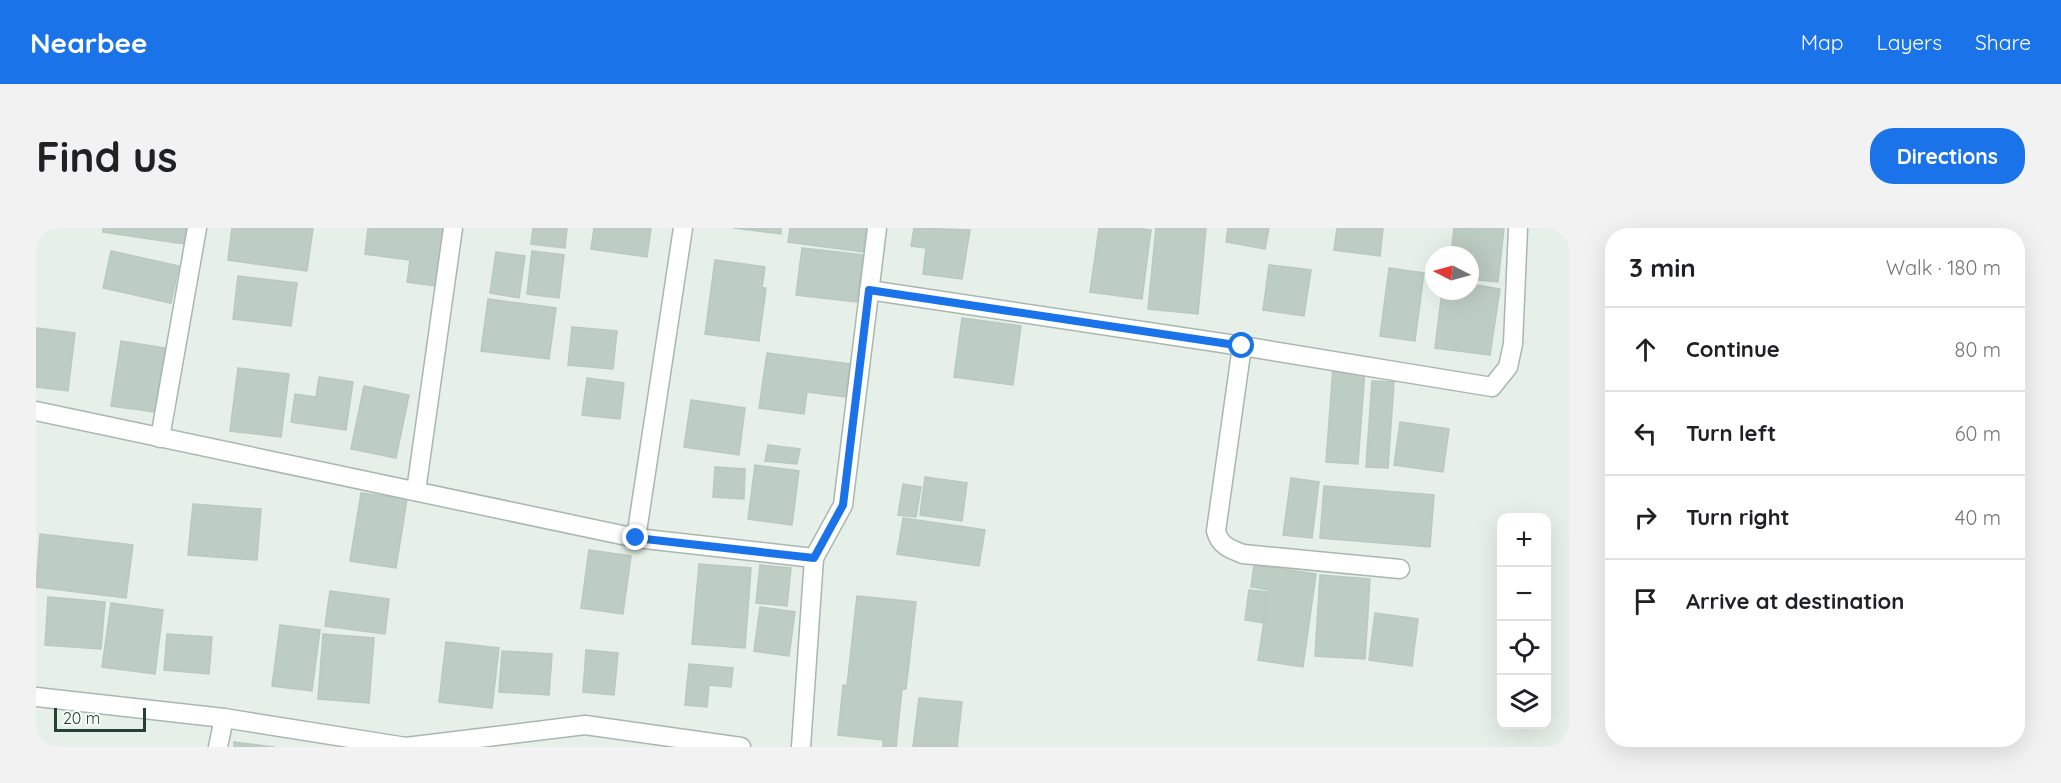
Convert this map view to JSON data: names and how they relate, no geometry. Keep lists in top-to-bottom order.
{
  "scale_bar": "20 m",
  "north": "left",
  "page": {
    "header": "Nearbee",
    "nav": ["Map", "Layers", "Share"],
    "buttons": "Directions",
    "title": "Find us",
    "heading": ["3 min", "Walk · 180 m"],
    "list": [
      ["Continue", "80 m"],
      ["Turn left", "60 m"],
      ["Turn right", "40 m"],
      "Arrive at destination"
    ],
    "map_buttons": ["+", "−"],
    "scale": "20 m"
  }
}
